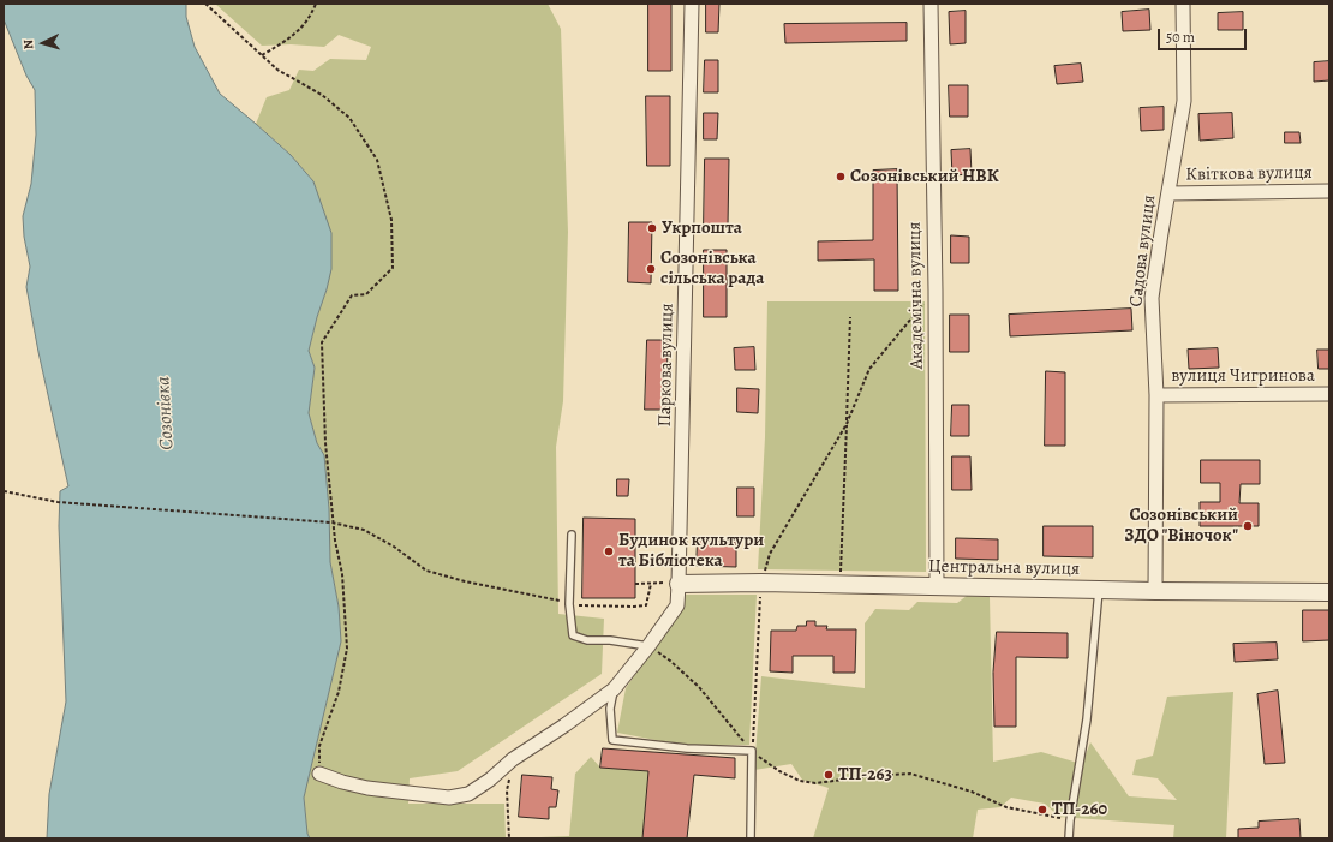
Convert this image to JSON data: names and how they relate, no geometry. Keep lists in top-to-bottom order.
{
  "streets": {
    "street": [
      "Квіткова вулиця",
      "Садова вулиця",
      "Академічна вулиця",
      "Паркова вулиця",
      "вулиця Чигринова",
      "Центральна вулиця"
    ]
  },
  "crossings": [
    ["Квіткова вулиця", "Садова вулиця"],
    ["Садова вулиця", "вулиця Чигринова"],
    ["Садова вулиця", "Центральна вулиця"],
    ["Академічна вулиця", "Центральна вулиця"],
    ["Паркова вулиця", "Центральна вулиця"]
  ],
  "water": ["Созонівка"],
  "places": [
    "Созонівський НВК",
    "Укрпошта",
    "Созонівська сільська рада",
    "Созонівський ЗДО \"Віночок\"",
    "Будинок культури та Бібліотека",
    "ТП-263",
    "ТП-260"
  ],
  "scale_bar": "50 m",
  "north": "left"
}
